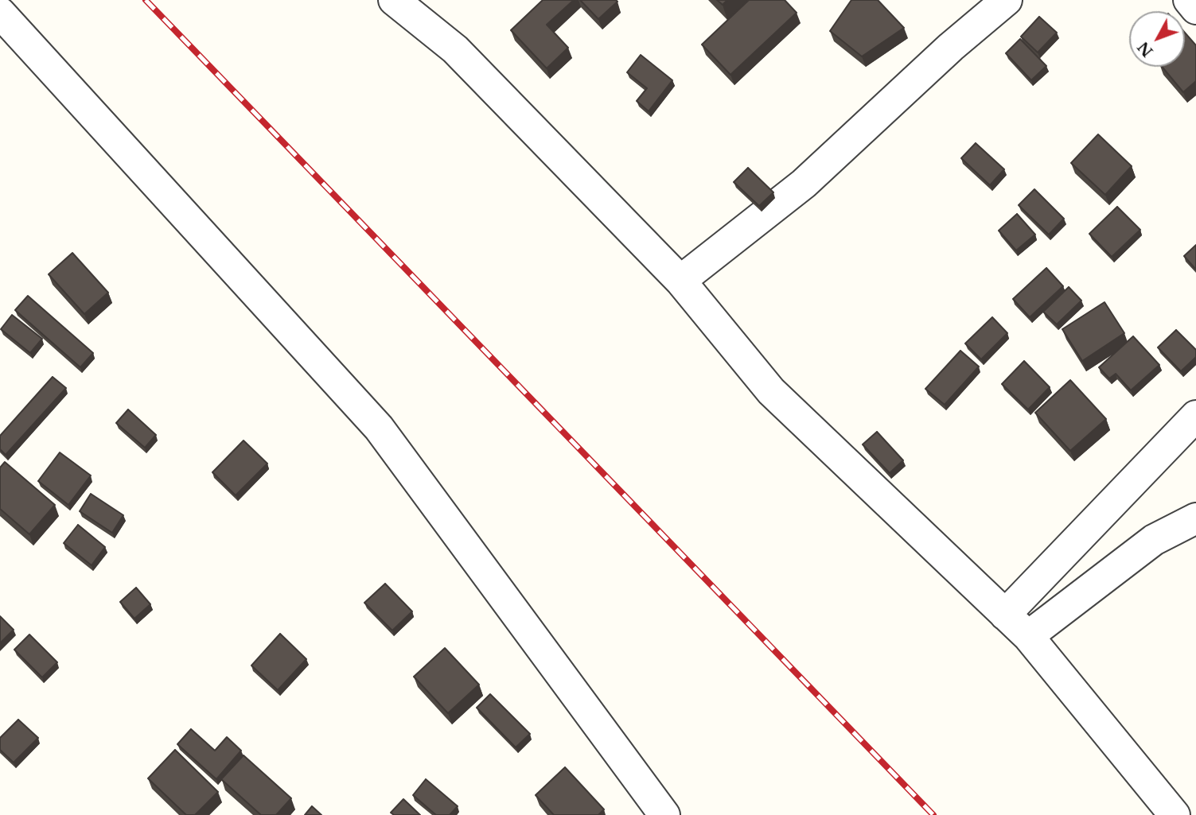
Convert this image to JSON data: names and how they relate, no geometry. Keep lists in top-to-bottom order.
{
  "north": "bottom left"
}
